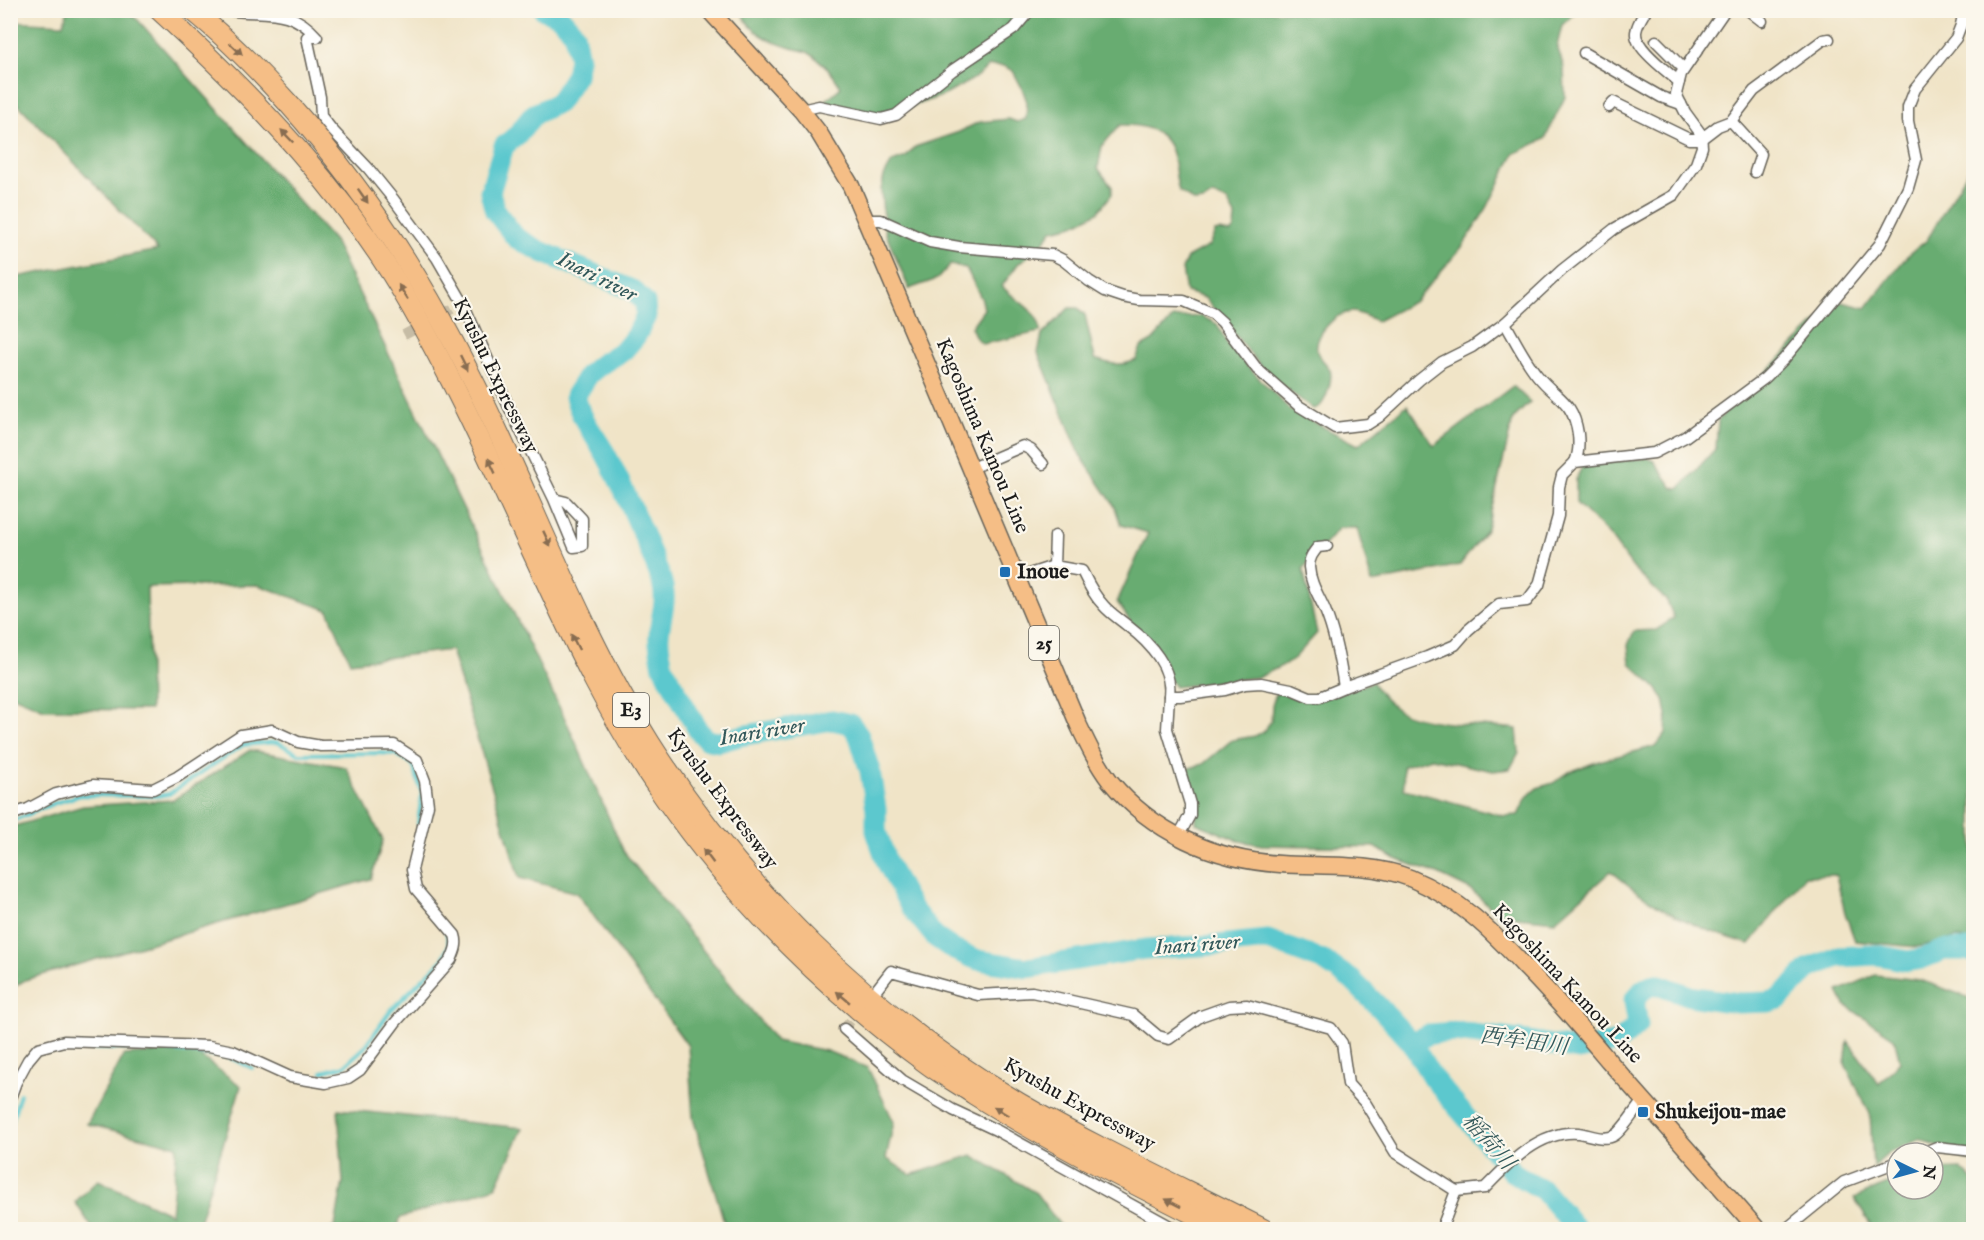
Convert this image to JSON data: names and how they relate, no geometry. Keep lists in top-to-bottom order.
{
  "streets": {
    "highway": ["Kyushu Expressway", "E3"],
    "main road": ["Kagoshima Kamou Line", "25"]
  },
  "water": ["Inari river", "西牟田川", "稲荷川"],
  "places": {
    "transit": ["Inoue", "Shukeijou-mae"]
  },
  "north": "right"
}
